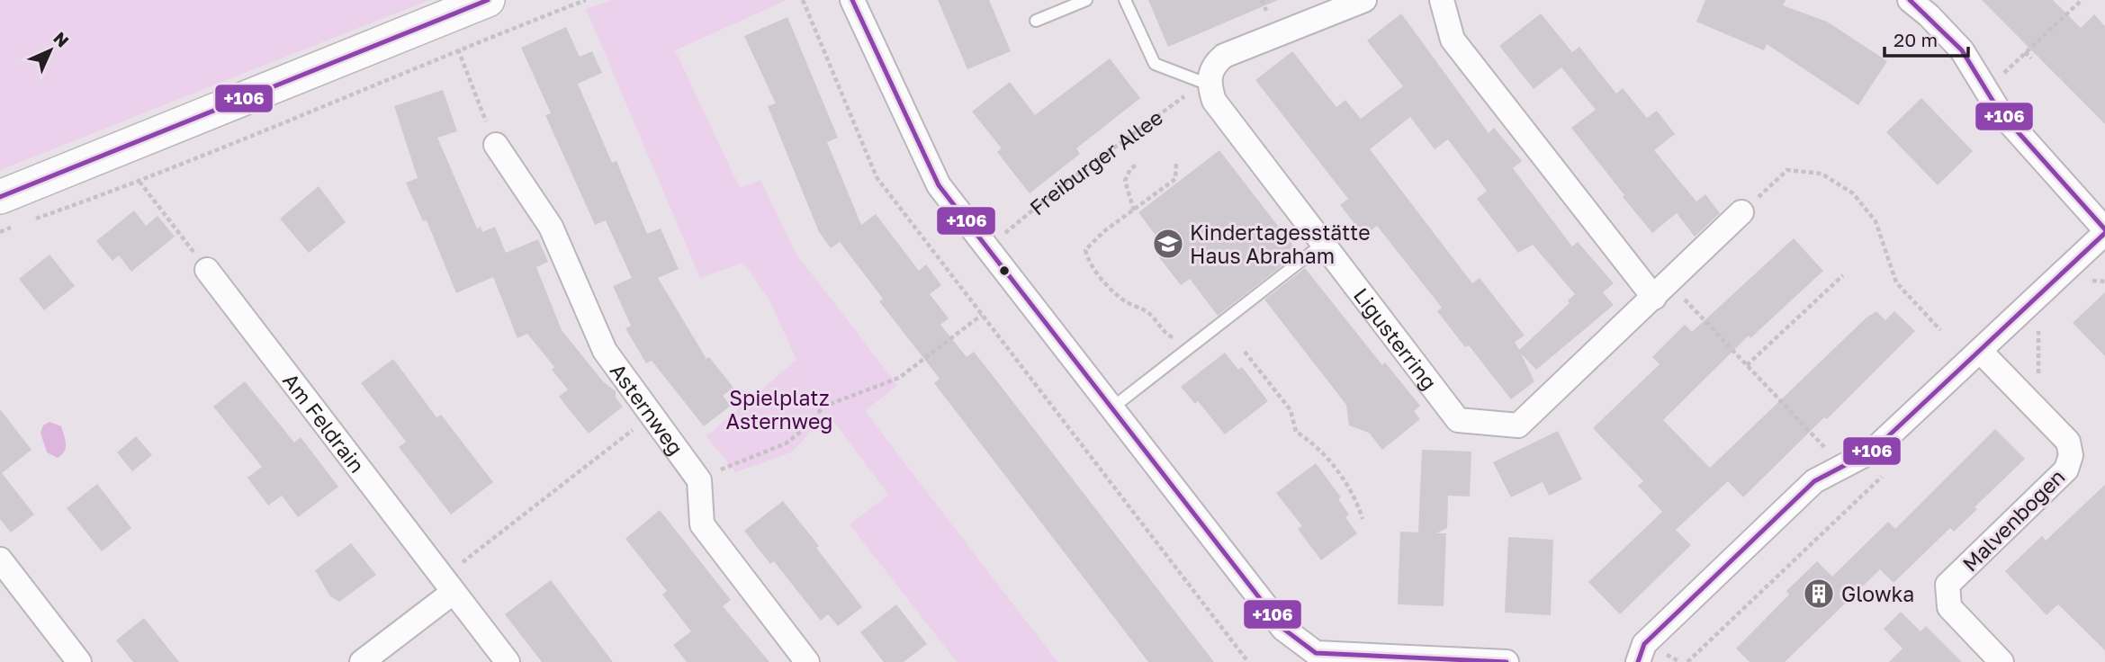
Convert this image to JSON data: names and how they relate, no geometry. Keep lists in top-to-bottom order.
{
  "streets": {
    "street": [
      "Ligusterring",
      "Asternweg",
      "Am Feldrain",
      "Malvenbogen"
    ],
    "path": ["Freiburger Allee"]
  },
  "crossings": [
    ["Freiburger Allee", "Ligusterring"]
  ],
  "parks": ["Spielplatz Asternweg"],
  "places": {
    "school or university": ["Kindertagesstätte Haus Abraham"],
    "building": ["Glowka"]
  },
  "lines": ["transit line +106"],
  "scale_bar": "20 m",
  "north": "top right"
}
